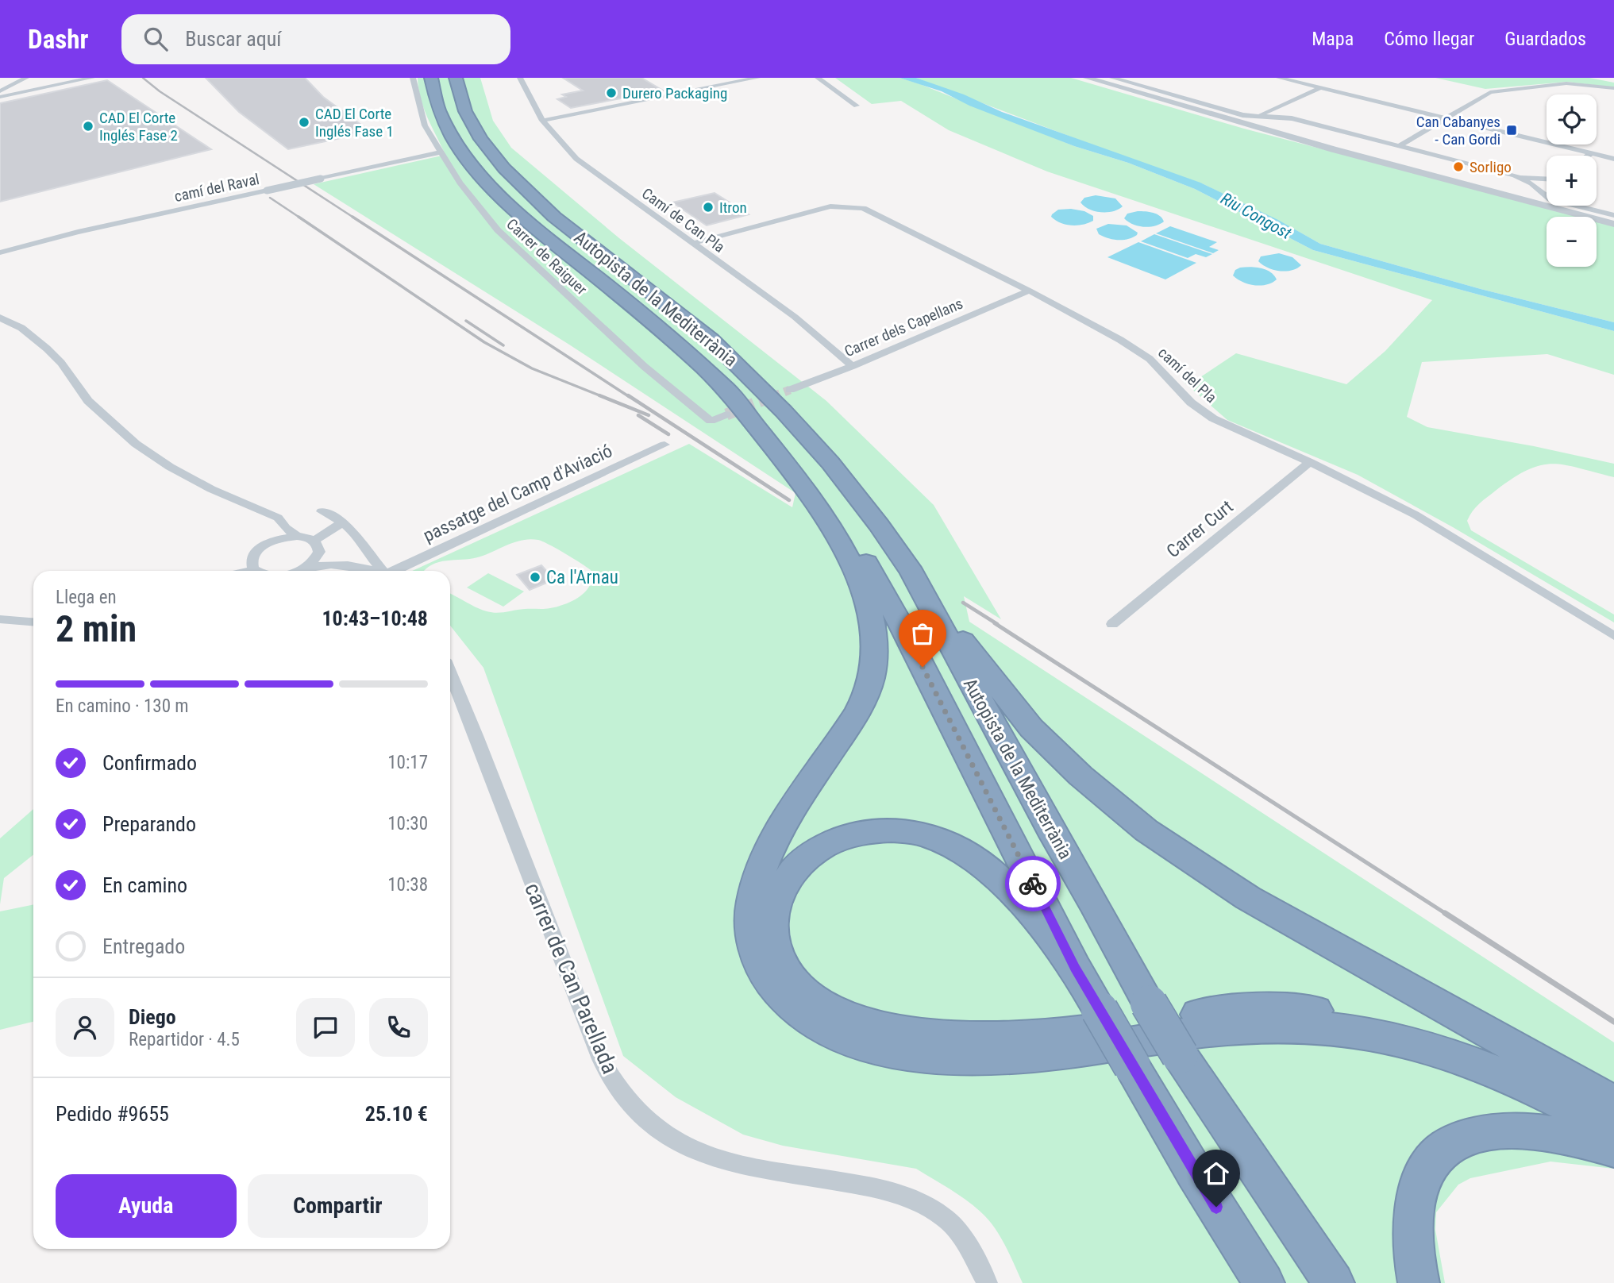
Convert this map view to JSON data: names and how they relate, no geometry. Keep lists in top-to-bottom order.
{
  "streets": {
    "highway": ["Autopista de la Mediterrània"],
    "street": [
      "camí del Raval",
      "Camí de Can Pla",
      "Carrer de Raiguer",
      "Carrer dels Capellans",
      "camí del Pla",
      "passatge del Camp d'Aviació",
      "Carrer Curt",
      "carrer de Can Parellada"
    ]
  },
  "crossings": [
    ["camí del Raval", "Carrer de Raiguer"],
    ["Camí de Can Pla", "Carrer dels Capellans"],
    ["Camí de Can Pla", "camí del Pla"],
    ["Carrer de Raiguer", "Autopista de la Mediterrània"],
    ["Carrer dels Capellans", "camí del Pla"],
    ["camí del Pla", "Carrer Curt"]
  ],
  "water": ["Riu Congost"],
  "places": {
    "other": [
      "Durero Packaging",
      "CAD El Corte Inglés Fase 1",
      "CAD El Corte Inglés Fase 2",
      "Sorligo",
      "Itron",
      "Ca l'Arnau"
    ],
    "transit": ["Can Cabanyes - Can Gordi"]
  },
  "page": {
    "header": "Dashr",
    "search": "Buscar aquí",
    "nav": ["Mapa", "Cómo llegar", "Guardados"],
    "map_buttons": ["+", "−"],
    "heading": ["2 min", "Llega en", "10:43–10:48"],
    "panel": [
      "Diego",
      "Repartidor · 4.5",
      "Pedido #9655",
      "25.10 €"
    ],
    "bar": "En camino · 130 m",
    "list": [
      ["Confirmado", "10:17"],
      ["Preparando", "10:30"],
      ["En camino", "10:38"],
      "Entregado"
    ],
    "buttons": ["Ayuda", "Compartir"]
  }
}
